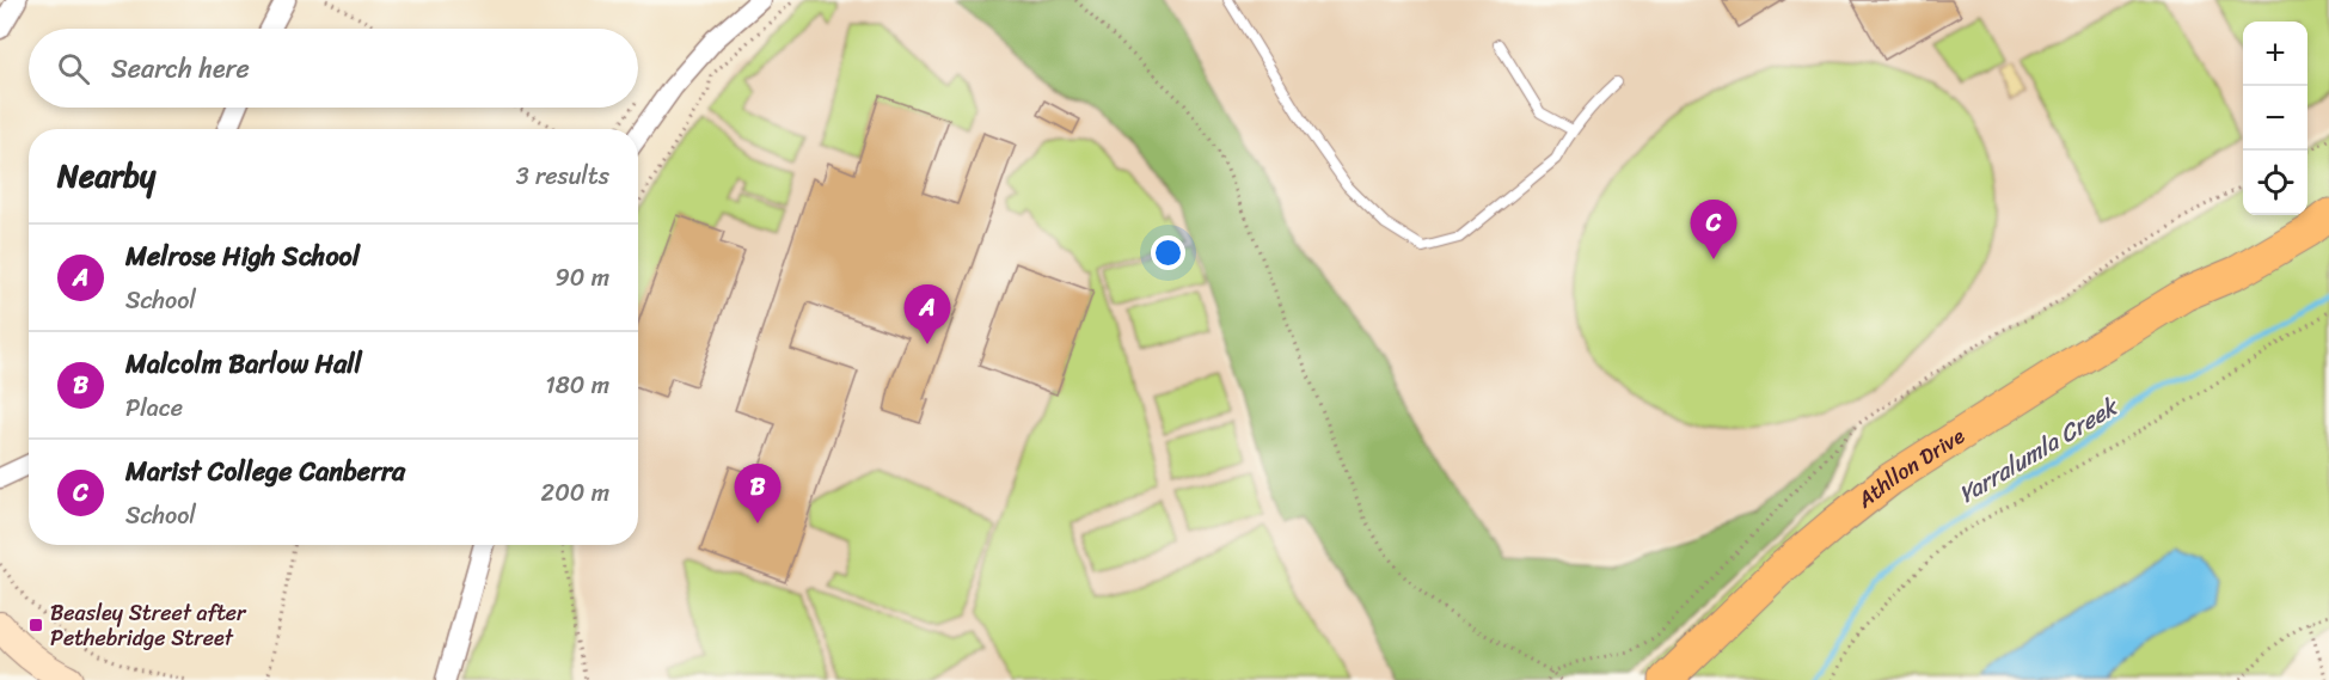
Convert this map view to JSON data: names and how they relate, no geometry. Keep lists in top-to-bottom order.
{
  "streets": {
    "main road": ["Athllon Drive"]
  },
  "water": ["Yarralumla Creek"],
  "places": {
    "transit": ["Beasley Street after Pethebridge Street"]
  },
  "page": {
    "map_buttons": ["+", "−"],
    "search": "Search here",
    "heading": ["Nearby", "3 results"],
    "pins": ["C", "A", "B"],
    "list": [
      {
        "mark": "A",
        "name": "Melrose High School",
        "note": "School",
        "value": "90 m"
      },
      {
        "mark": "B",
        "name": "Malcolm Barlow Hall",
        "note": "Place",
        "value": "180 m"
      },
      {
        "mark": "C",
        "name": "Marist College Canberra",
        "note": "School",
        "value": "200 m"
      }
    ]
  }
}
